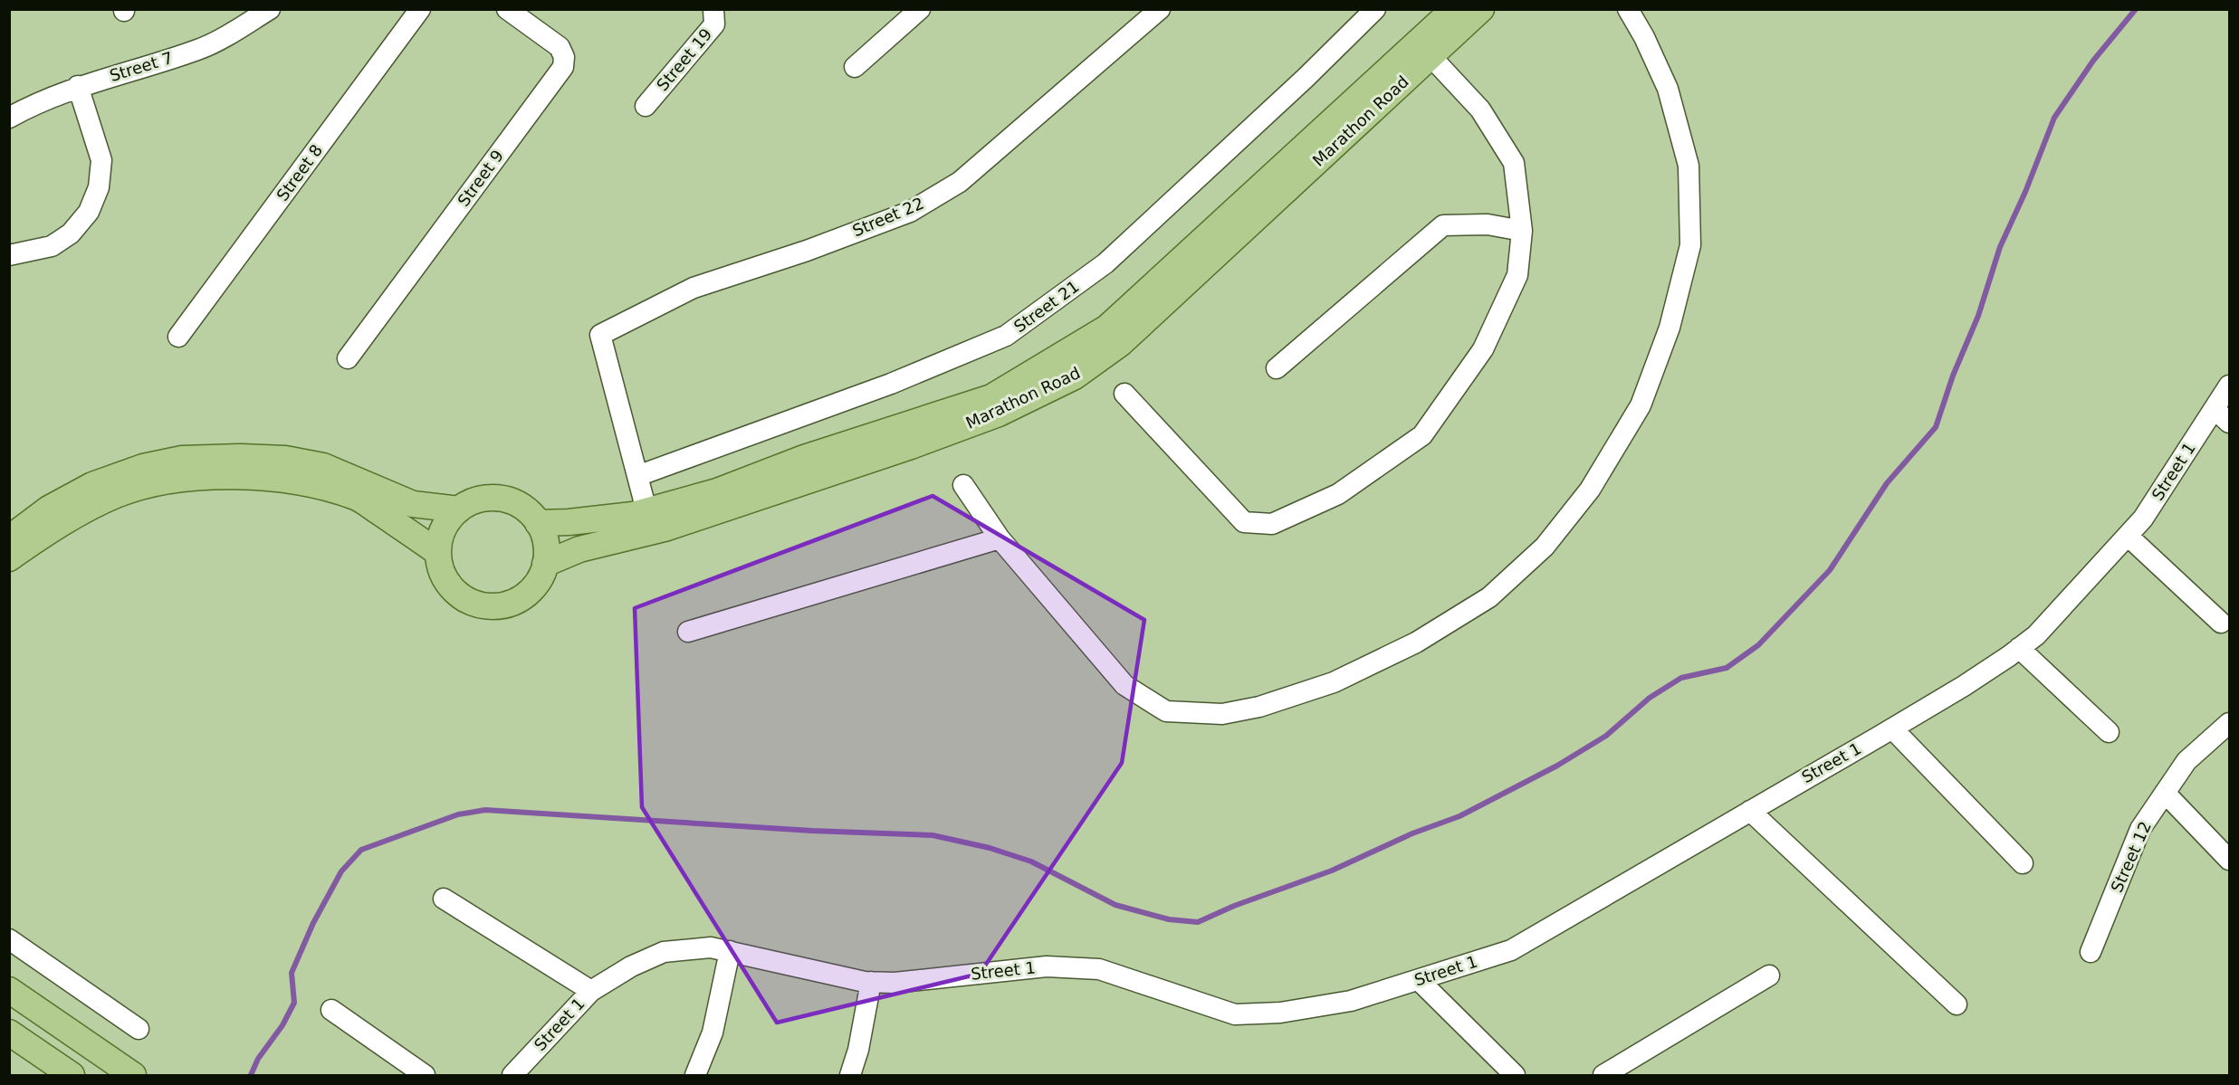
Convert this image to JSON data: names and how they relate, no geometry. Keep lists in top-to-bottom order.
{
  "streets": {
    "main road": ["Marathon Road"],
    "street": [
      "Street 19",
      "Street 7",
      "Street 8",
      "Street 9",
      "Street 22",
      "Street 21",
      "Street 1",
      "Street 12"
    ]
  },
  "crossings": [
    ["Street 22", "Street 21"]
  ]
}
